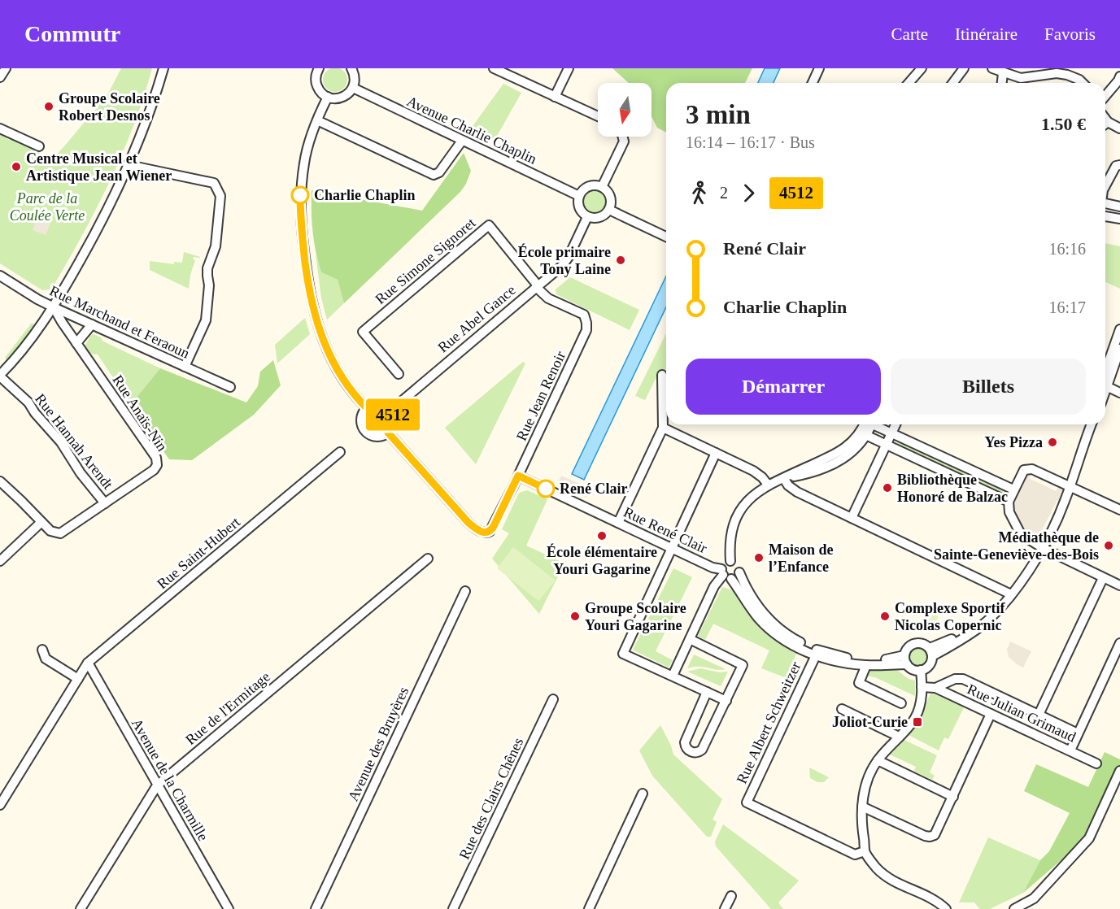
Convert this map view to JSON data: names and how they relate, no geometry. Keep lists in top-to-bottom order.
{
  "streets": {
    "street": [
      "Avenue Charlie Chaplin",
      "Rue Simone Signoret",
      "Rue Abel Gance",
      "Rue Marchand et Feraoun",
      "Rue Jean Renoir",
      "Rue Anaïs-Nin",
      "Rue Hannah Arendt",
      "Rue René Clair",
      "Rue Saint-Hubert",
      "Rue de l'Ermitage",
      "Rue Julian Grimaud",
      "Rue Albert Schweitzer",
      "Avenue des Bruyères",
      "Avenue de la Charmille",
      "Rue des Clairs Chênes"
    ]
  },
  "crossings": [
    ["Avenue Charlie Chaplin", "Rue Abel Gance"],
    ["Rue Simone Signoret", "Rue Abel Gance"],
    ["Rue Simone Signoret", "Rue Jean Renoir"],
    ["Rue Abel Gance", "Rue Jean Renoir"],
    ["Rue Marchand et Feraoun", "Rue Anaïs-Nin"],
    ["Rue Jean Renoir", "Rue René Clair"],
    ["Rue Anaïs-Nin", "Rue Hannah Arendt"],
    ["Rue Saint-Hubert", "Avenue de la Charmille"],
    ["Rue de l'Ermitage", "Avenue de la Charmille"]
  ],
  "parks": ["Parc de la Coulée Verte"],
  "places": {
    "other": [
      "Groupe Scolaire Robert Desnos",
      "Centre Musical et Artistique Jean Wiener",
      "Charlie Chaplin",
      "École primaire Tony Laine",
      "Yes Pizza",
      "Bibliothèque Honoré de Balzac",
      "René Clair",
      "École élémentaire Youri Gagarine",
      "Médiathèque de Sainte-Geneviève-des-Bois",
      "Maison de l’Enfance",
      "Groupe Scolaire Youri Gagarine",
      "Complexe Sportif Nicolas Copernic"
    ],
    "transit": ["Joliot-Curie"]
  },
  "lines": ["bus line 4512"],
  "north": "bottom",
  "page": {
    "header": "Commutr",
    "nav": ["Carte", "Itinéraire", "Favoris"],
    "on_map": "4512",
    "heading": ["3 min", "16:14 – 16:17 · Bus", "1.50 €"],
    "legs": ["2", "4512"],
    "list": [
      {
        "name": "René Clair",
        "value": "16:16"
      },
      {
        "name": "Charlie Chaplin",
        "value": "16:17"
      }
    ],
    "buttons": ["Démarrer", "Billets"]
  }
}
